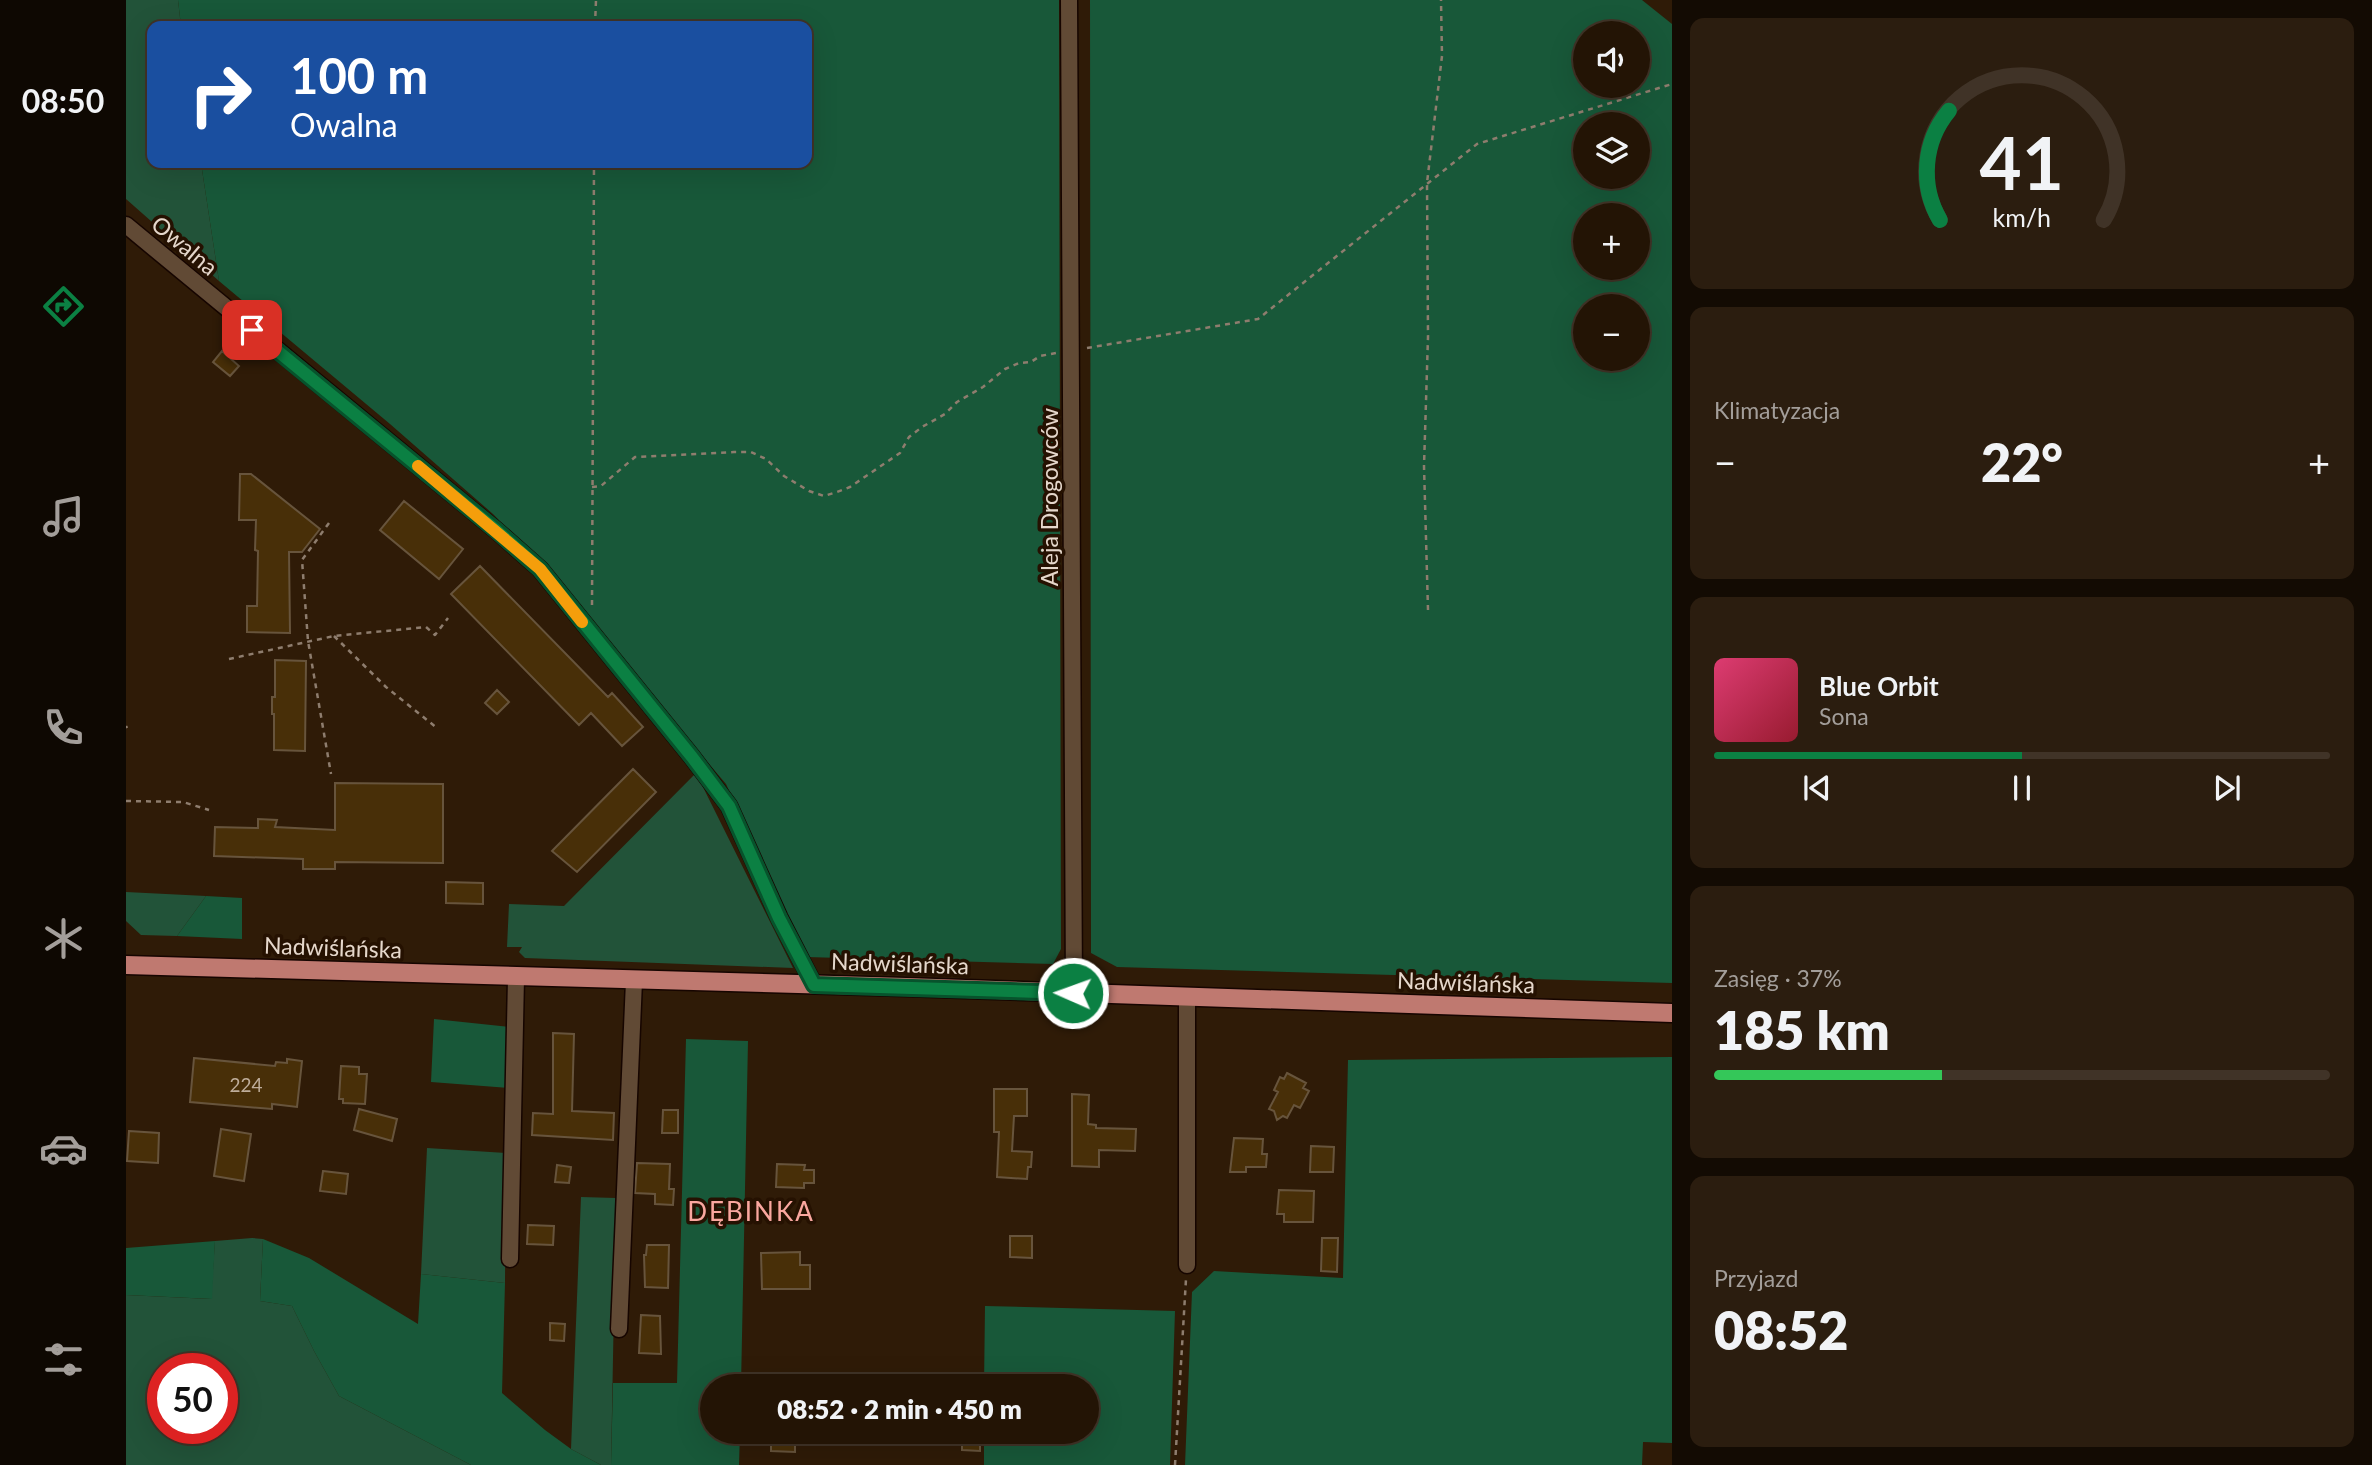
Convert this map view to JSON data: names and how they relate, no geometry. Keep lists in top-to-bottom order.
{
  "streets": {
    "main road": ["Nadwiślańska"],
    "street": ["Owalna", "Aleja Drogowców"]
  },
  "crossings": [
    ["Owalna", "Nadwiślańska"],
    ["Aleja Drogowców", "Nadwiślańska"]
  ],
  "districts": ["DĘBINKA"],
  "house_numbers": ["224"],
  "page": {
    "tabs": "08:50",
    "map_buttons": ["+", "−"],
    "turn": ["100 m", "Owalna"],
    "tile": [
      "Klimatyzacja",
      ["Zasięg · 37%", "185 km"],
      ["Przyjazd", "08:52"]
    ],
    "heat": ["−", "22°", "+"],
    "song": ["Blue Orbit", "Sona"],
    "limit": "50",
    "trip": "08:52 · 2 min · 450 m",
    "gauge": ["41", "km/h"]
  }
}
